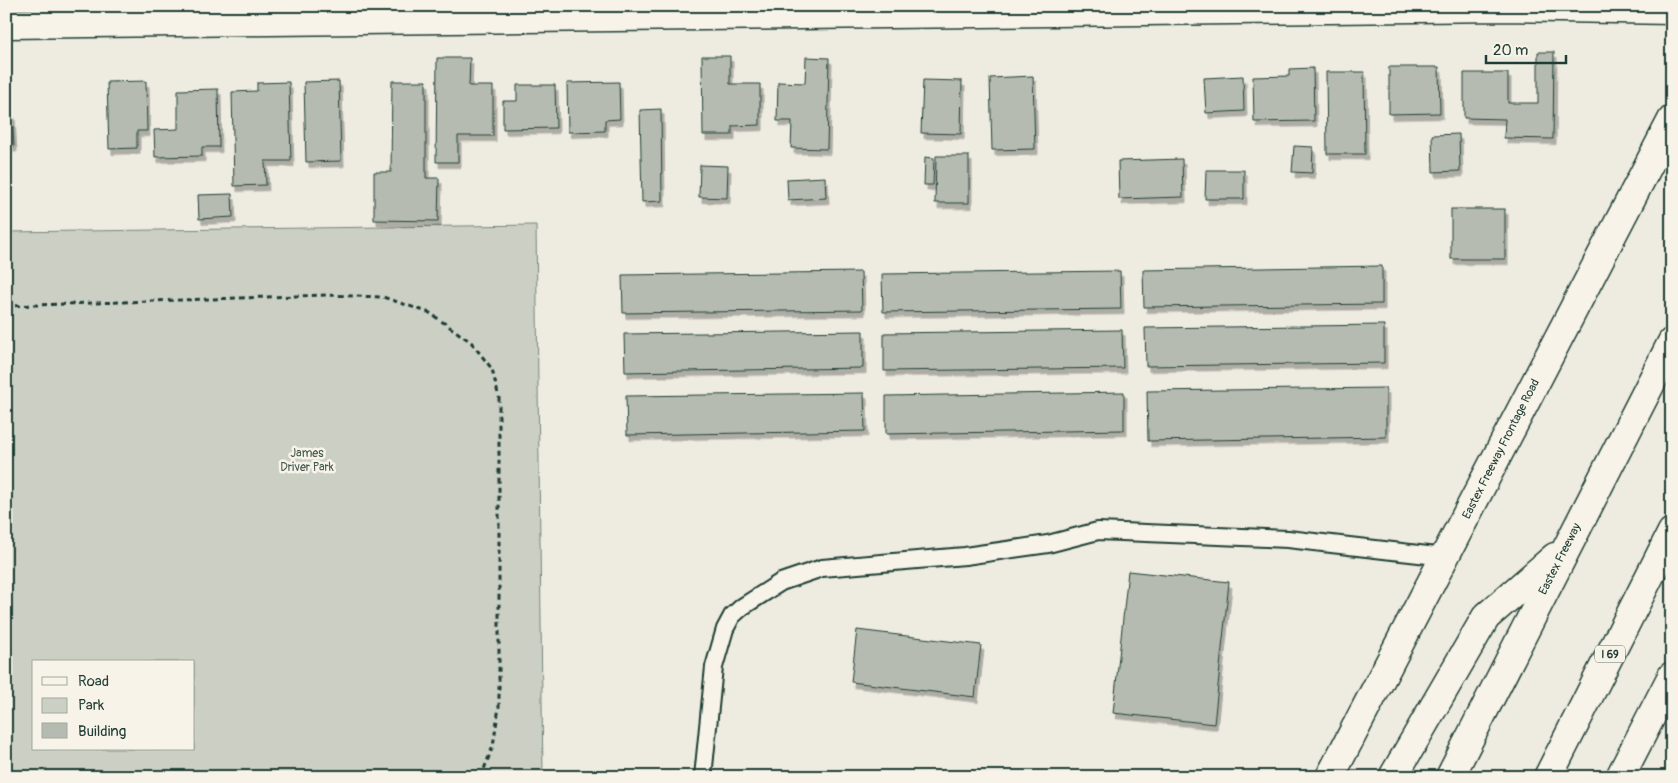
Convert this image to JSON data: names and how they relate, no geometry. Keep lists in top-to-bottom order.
{
  "streets": {
    "main road": ["Eastex Freeway Frontage Road", "Eastex Freeway", "I 69"]
  },
  "parks": ["James Driver Park"],
  "legend": ["Road", "Park", "Building"],
  "scale_bar": "20 m"
}
